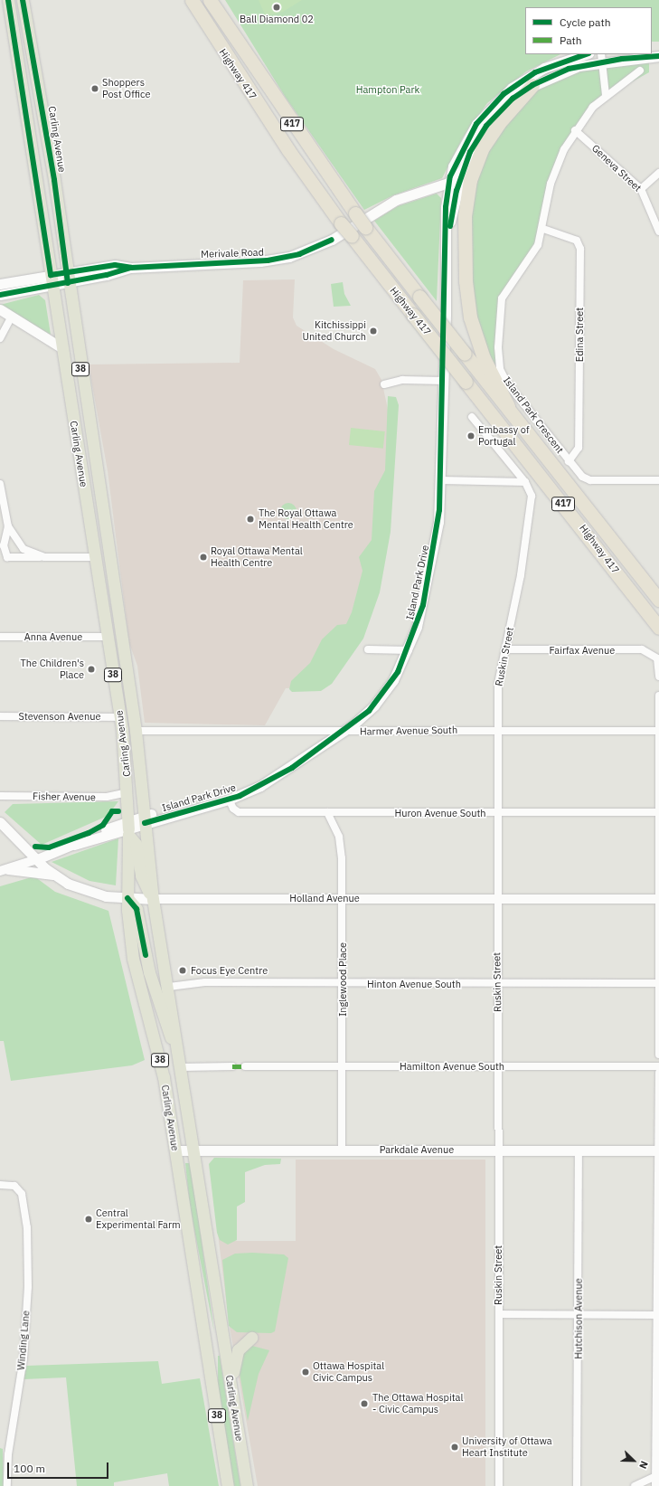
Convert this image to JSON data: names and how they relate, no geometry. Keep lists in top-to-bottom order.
{
  "streets": {
    "highway": ["Highway 417", "417"],
    "main road": [
      "Carling Avenue",
      "Merivale Road",
      "38",
      "Island Park Drive",
      "Holland Avenue",
      "Parkdale Avenue"
    ],
    "street": [
      "Geneva Street",
      "Edina Street",
      "Island Park Crescent",
      "Anna Avenue",
      "Fairfax Avenue",
      "Ruskin Street",
      "Stevenson Avenue",
      "Harmer Avenue South",
      "Fisher Avenue",
      "Huron Avenue South",
      "Inglewood Place",
      "Hinton Avenue South",
      "Hamilton Avenue South",
      "Hutchison Avenue",
      "Winding Lane"
    ]
  },
  "crossings": [
    ["Carling Avenue", "Merivale Road"],
    ["Carling Avenue", "Island Park Drive"],
    ["Carling Avenue", "Anna Avenue"],
    ["Carling Avenue", "Stevenson Avenue"],
    ["Carling Avenue", "Harmer Avenue South"],
    ["Carling Avenue", "Fisher Avenue"],
    ["Carling Avenue", "Holland Avenue"],
    ["Carling Avenue", "Hinton Avenue South"],
    ["Carling Avenue", "Parkdale Avenue"],
    ["Geneva Street", "Island Park Crescent"],
    ["Merivale Road", "Island Park Drive"],
    ["Edina Street", "Island Park Crescent"],
    ["Island Park Drive", "Harmer Avenue South"],
    ["Island Park Drive", "Huron Avenue South"],
    ["Island Park Drive", "Holland Avenue"],
    ["Fairfax Avenue", "Ruskin Street"],
    ["Ruskin Street", "Harmer Avenue South"],
    ["Ruskin Street", "Huron Avenue South"],
    ["Ruskin Street", "Holland Avenue"],
    ["Ruskin Street", "Hinton Avenue South"],
    ["Ruskin Street", "Hamilton Avenue South"],
    ["Ruskin Street", "Parkdale Avenue"],
    ["Huron Avenue South", "Inglewood Place"],
    ["Holland Avenue", "Inglewood Place"],
    ["Inglewood Place", "Hinton Avenue South"],
    ["Inglewood Place", "Hamilton Avenue South"],
    ["Inglewood Place", "Parkdale Avenue"],
    ["Parkdale Avenue", "Hutchison Avenue"]
  ],
  "parks": ["Hampton Park"],
  "places": [
    "Ball Diamond 02",
    "Shoppers Post Office",
    "Kitchissippi United Church",
    "Embassy of Portugal",
    "The Royal Ottawa Mental Health Centre",
    "Royal Ottawa Mental Health Centre",
    "The Children's Place",
    "Focus Eye Centre",
    "Central Experimental Farm",
    "Ottawa Hospital Civic Campus",
    "The Ottawa Hospital - Civic Campus",
    "University of Ottawa Heart Institute"
  ],
  "legend": ["Cycle path", "Path"],
  "scale_bar": "100 m",
  "north": "bottom right"
}
